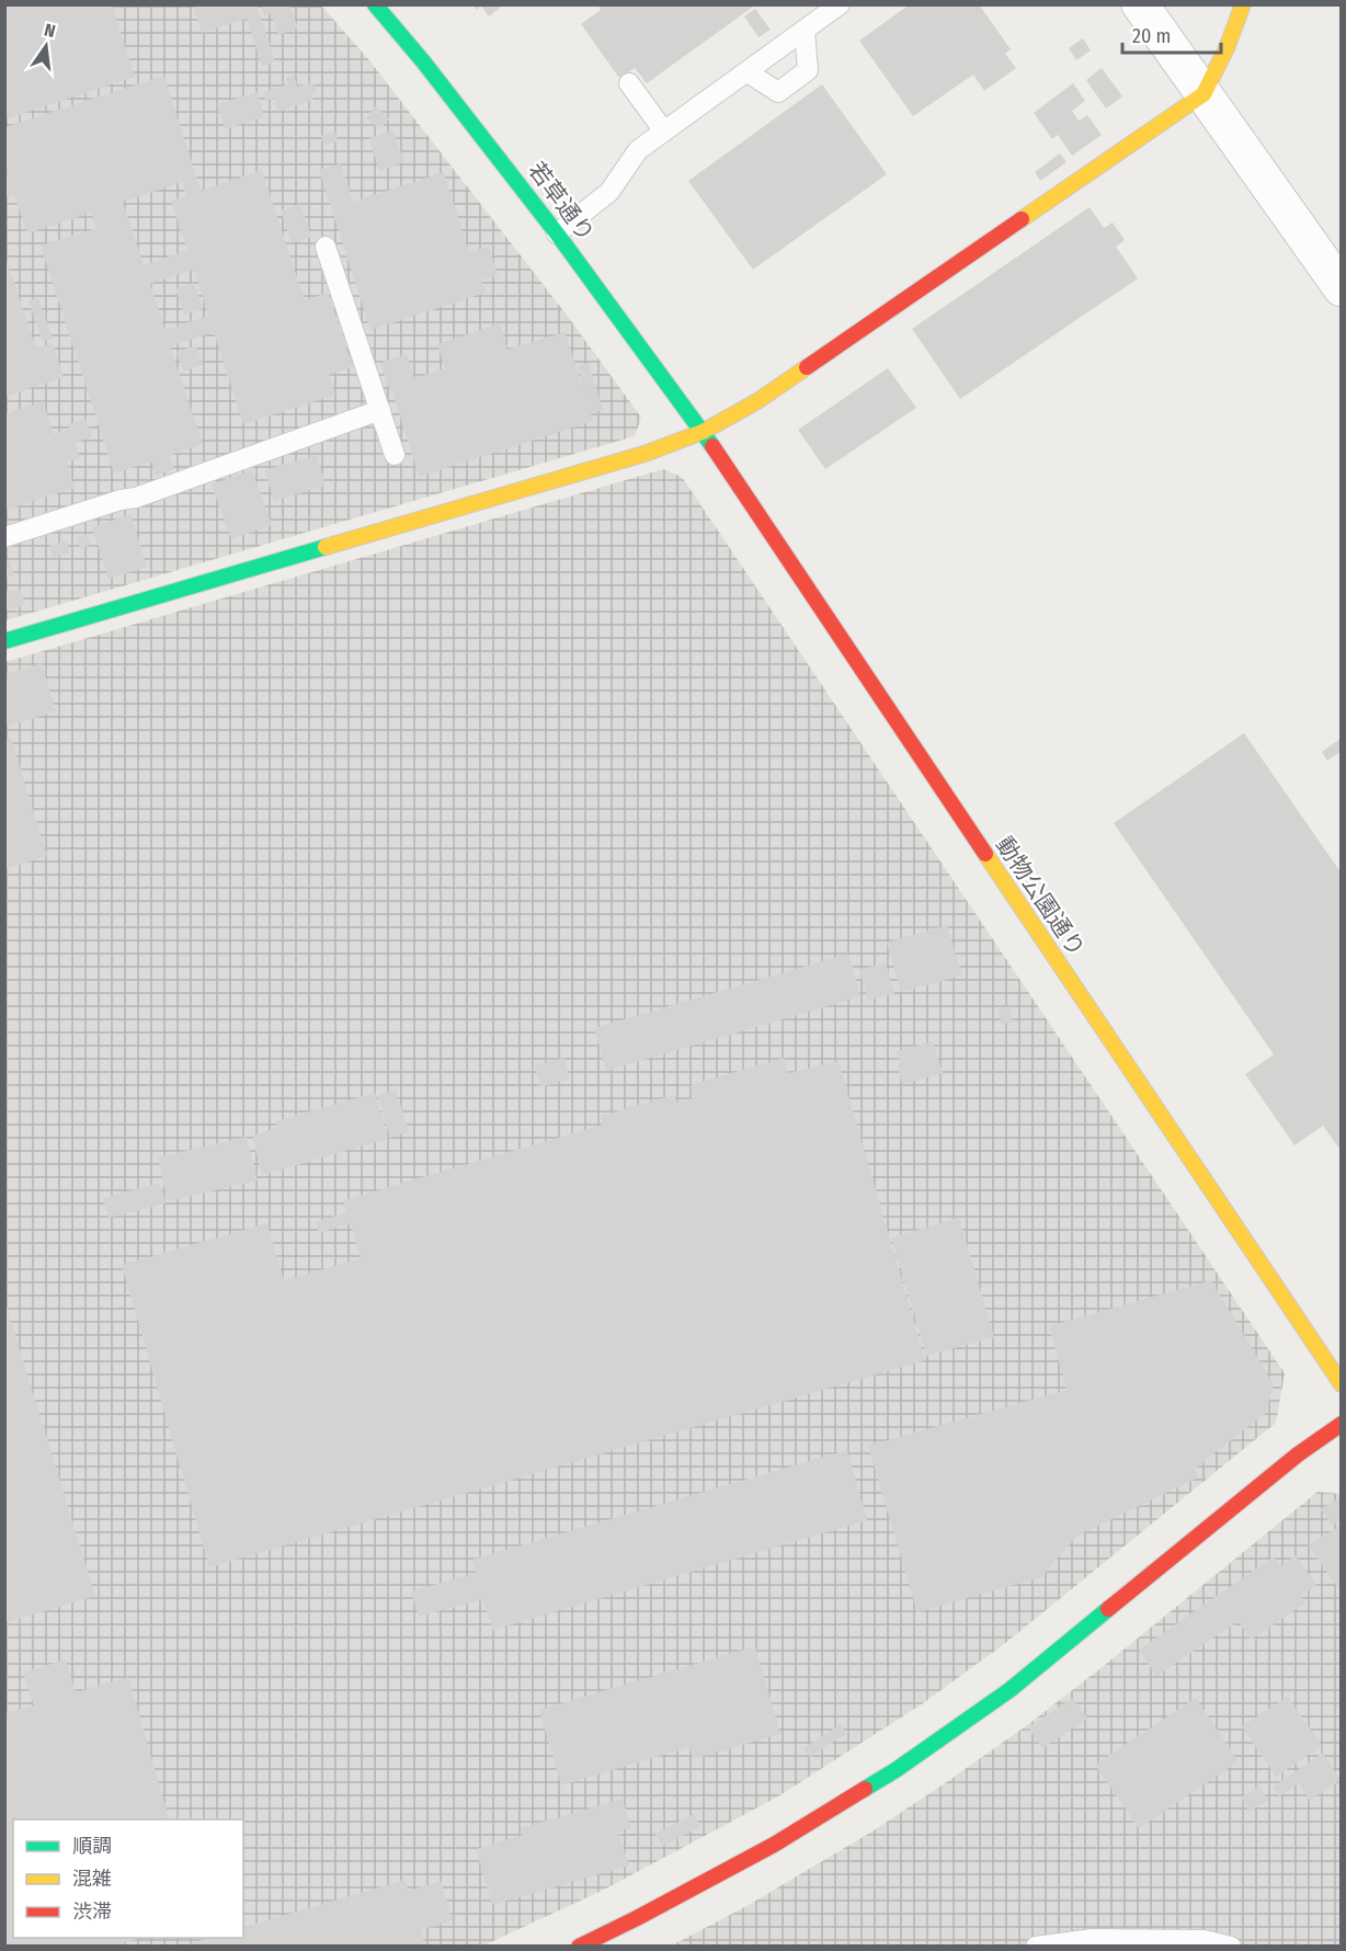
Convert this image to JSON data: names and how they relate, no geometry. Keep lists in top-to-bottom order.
{
  "streets": {
    "street": ["若草通り", "動物公園通り"]
  },
  "crossings": [
    ["若草通り", "動物公園通り"]
  ],
  "legend": ["順調", "混雑", "渋滞"],
  "scale_bar": "20 m",
  "north": "top"
}
